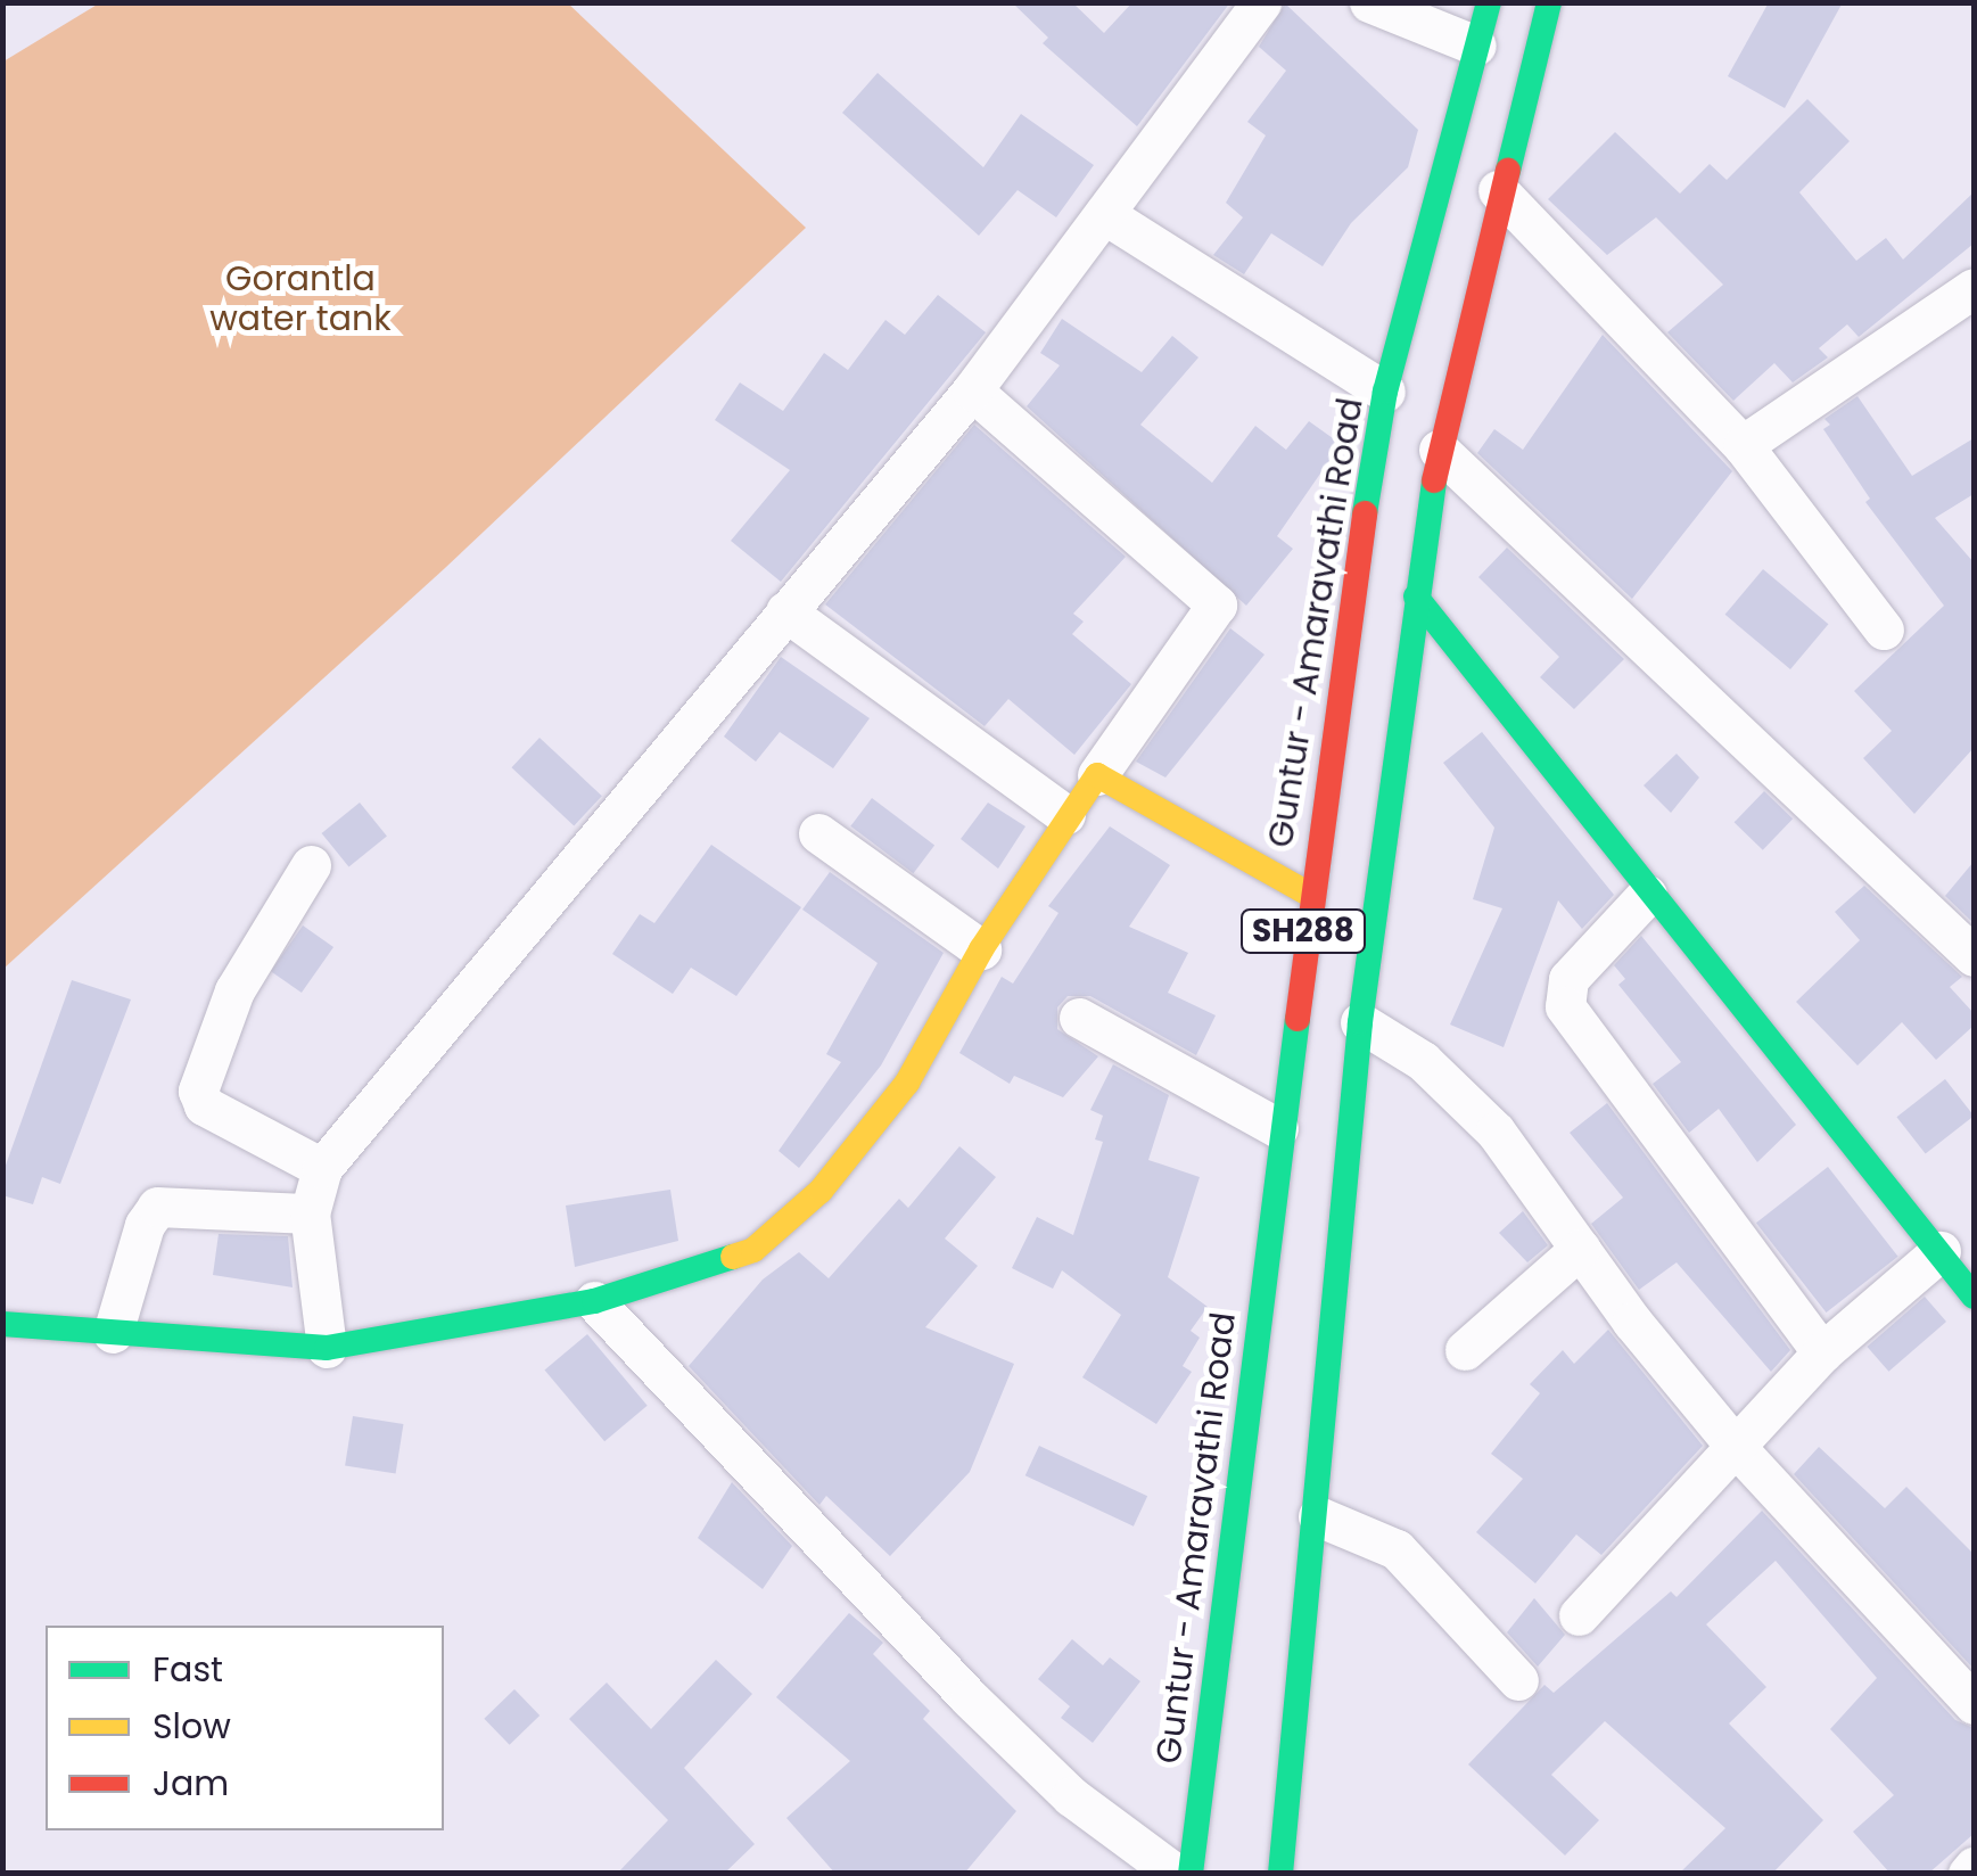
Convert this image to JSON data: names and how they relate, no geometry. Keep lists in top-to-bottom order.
{
  "streets": {
    "main road": ["Guntur - Amaravathi Road", "SH288"]
  },
  "parks": ["Gorantla water tank"],
  "legend": ["Fast", "Slow", "Jam"]
}
